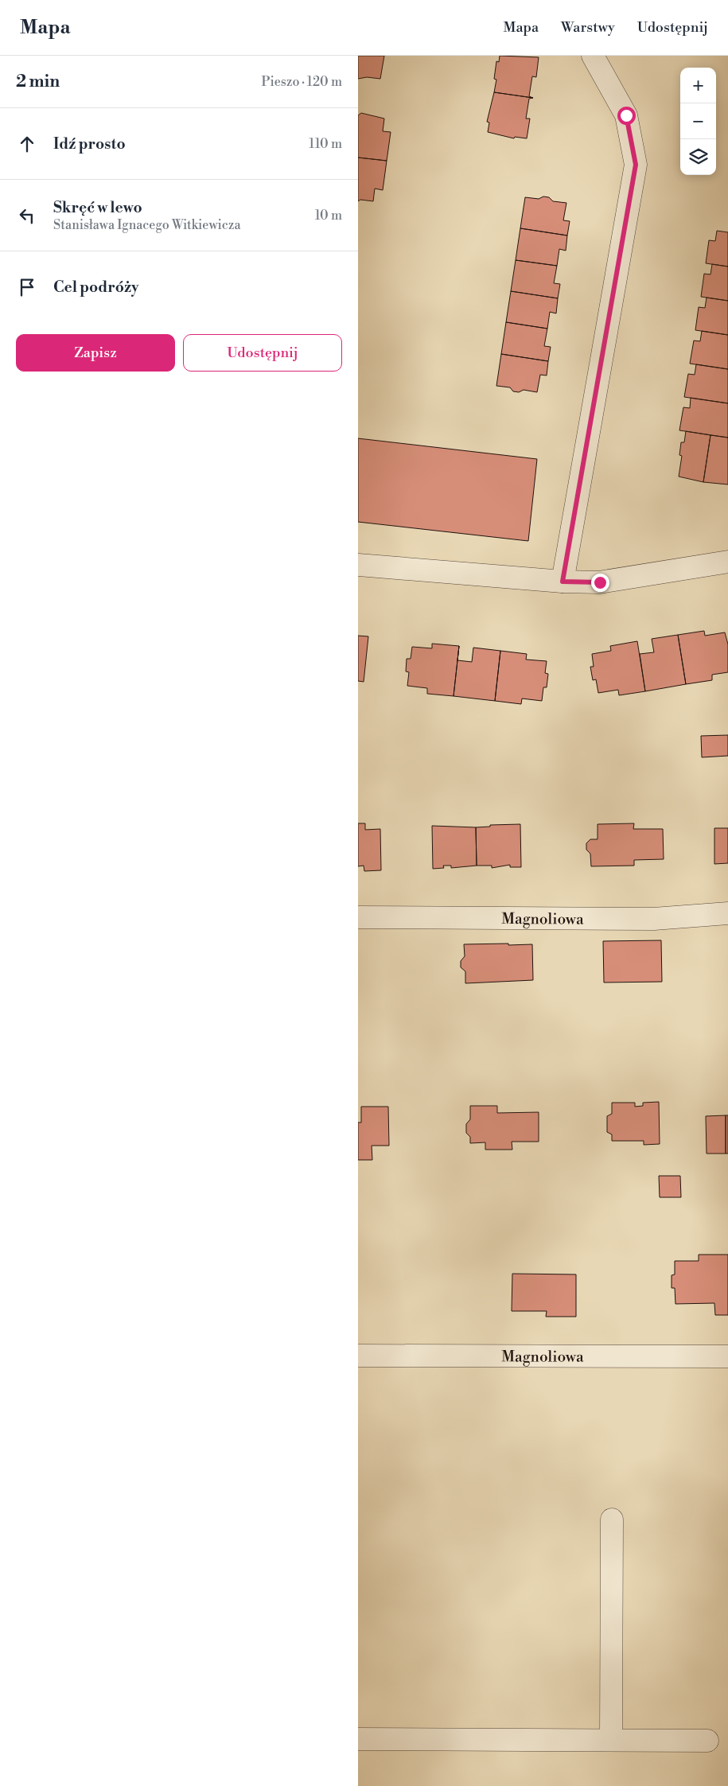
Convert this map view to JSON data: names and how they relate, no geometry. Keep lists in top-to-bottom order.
{
  "streets": {
    "street": ["Magnoliowa"]
  },
  "page": {
    "header": "Mapa",
    "nav": ["Mapa", "Warstwy", "Udostępnij"],
    "heading": ["2 min", "Pieszo · 120 m"],
    "map_buttons": ["+", "−"],
    "list": [
      ["Idź prosto", "110 m"],
      ["Skręć w lewo", "Stanisława Ignacego Witkiewicza", "10 m"],
      "Cel podróży"
    ],
    "buttons": ["Zapisz", "Udostępnij"]
  }
}
